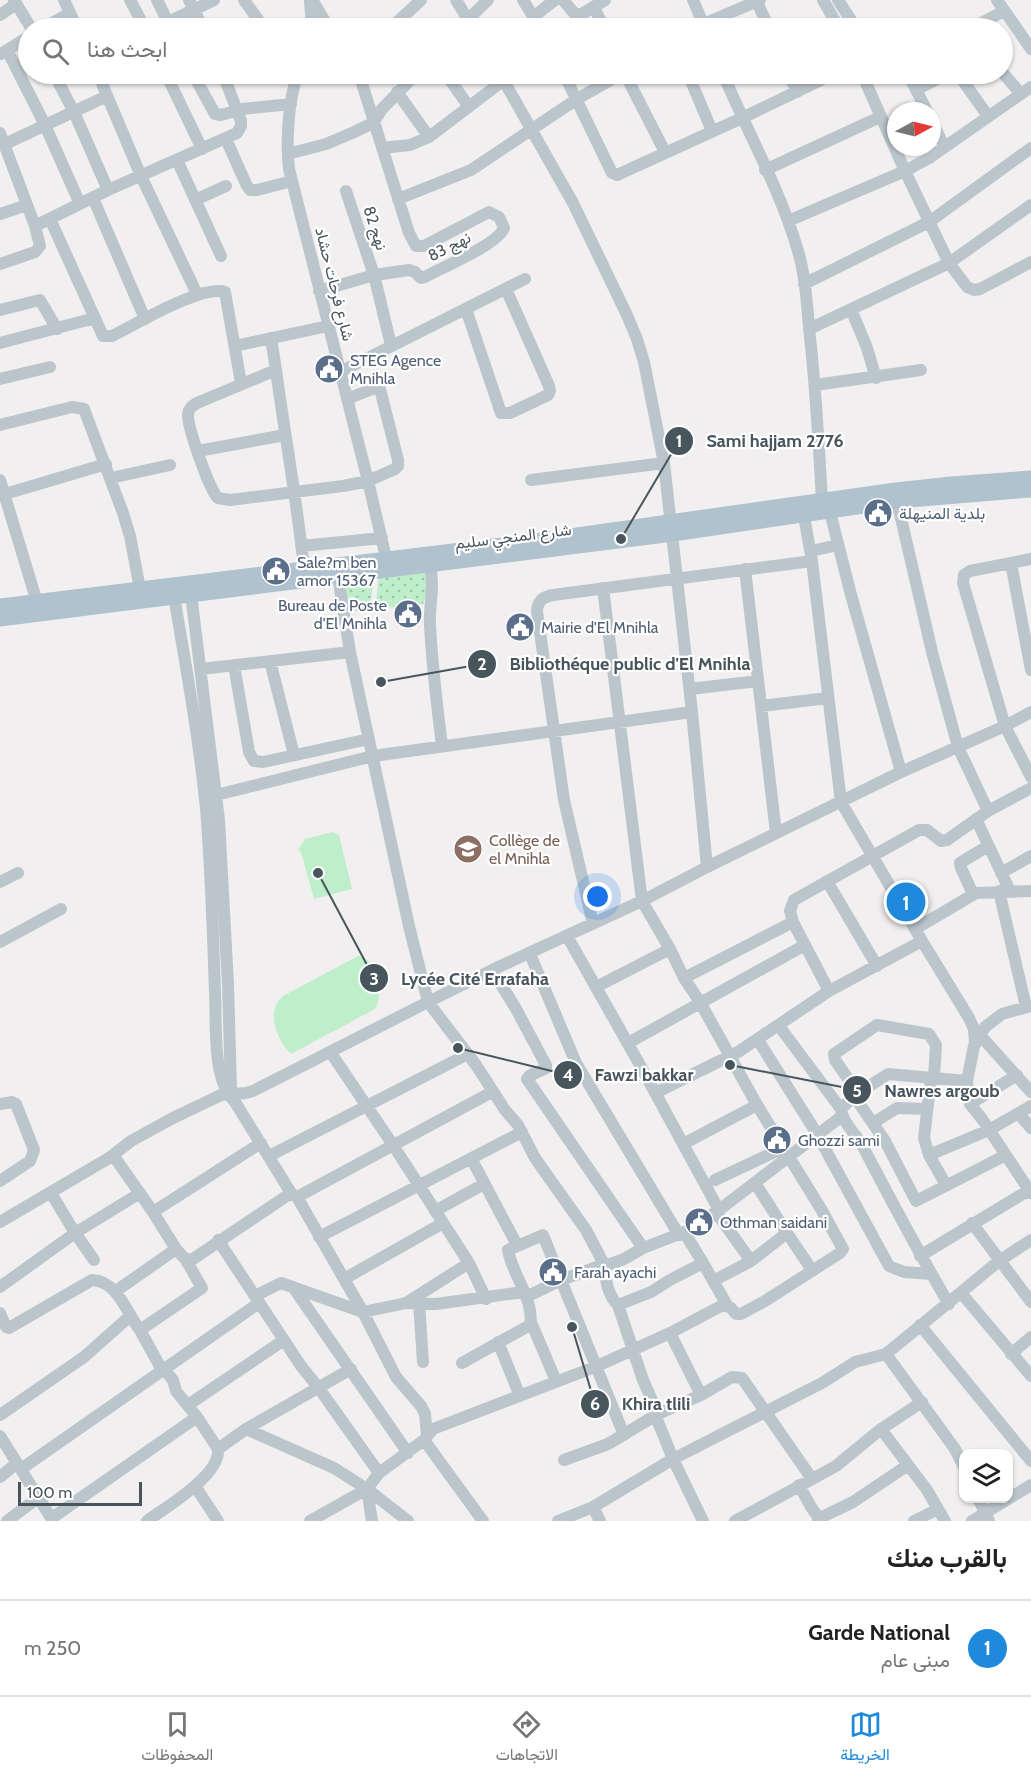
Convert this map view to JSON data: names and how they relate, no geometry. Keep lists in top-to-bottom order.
{
  "streets": {
    "main road": ["شارع المنجي سليم"],
    "street": ["نهج 82", "نهج 83", "شارع فرحات حشاد"]
  },
  "crossings": [
    ["نهج 82", "نهج 83"],
    ["شارع فرحات حشاد", "شارع المنجي سليم"]
  ],
  "places": {
    "public building": [
      "STEG Agence Mnihla",
      "بلدية المنيهلة",
      "Sale?m ben amor 15367",
      "Bureau de Poste d'El Mnihla",
      "Mairie d'El Mnihla",
      "Ghozzi sami",
      "Othman saidani",
      "Farah ayachi"
    ],
    "other": [
      "Sami hajjam 2776",
      "Bibliothéque public d'El Mnihla",
      "Lycée Cité Errafaha",
      "Fawzi bakkar",
      "Nawres argoub",
      "Khira tlili"
    ],
    "school or university": ["Collège de el Mnihla"]
  },
  "scale_bar": "100 m",
  "north": "right",
  "page": {
    "search": "ابحث هنا",
    "pins": "1",
    "scale": "100 m",
    "heading": "بالقرب منك",
    "list": [
      {
        "mark": "1",
        "name": "Garde National",
        "note": "مبنى عام",
        "value": "250 m"
      }
    ],
    "nav": ["الخريطة", "الاتجاهات", "المحفوظات"]
  }
}
